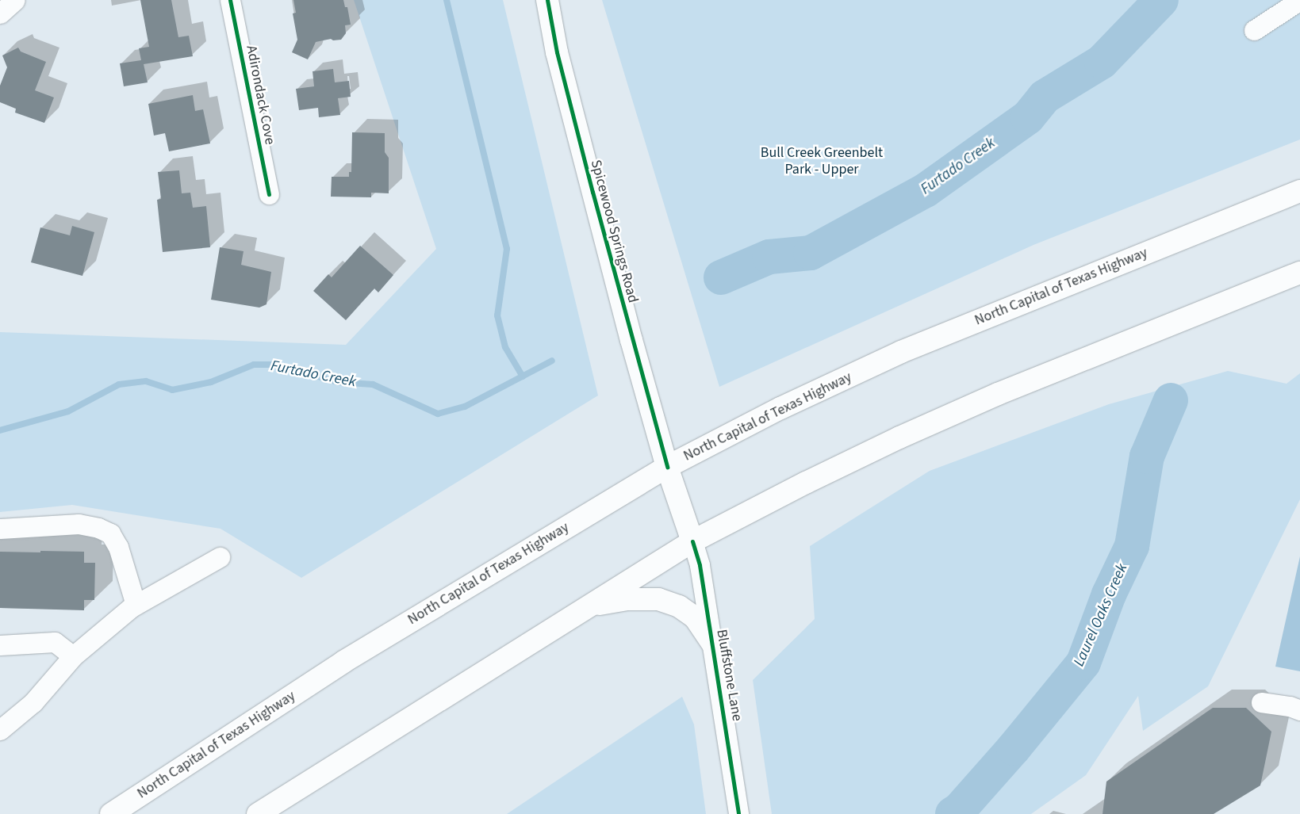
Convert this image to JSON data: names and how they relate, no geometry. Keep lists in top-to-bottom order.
{
  "streets": {
    "main road": ["Spicewood Springs Road", "North Capital of Texas Highway"],
    "street": ["Adirondack Cove", "Bluffstone Lane"]
  },
  "crossings": [
    ["Spicewood Springs Road", "North Capital of Texas Highway"],
    ["Spicewood Springs Road", "Bluffstone Lane"]
  ],
  "water": ["Furtado Creek", "Laurel Oaks Creek"],
  "parks": ["Bull Creek Greenbelt Park - Upper"]
}
